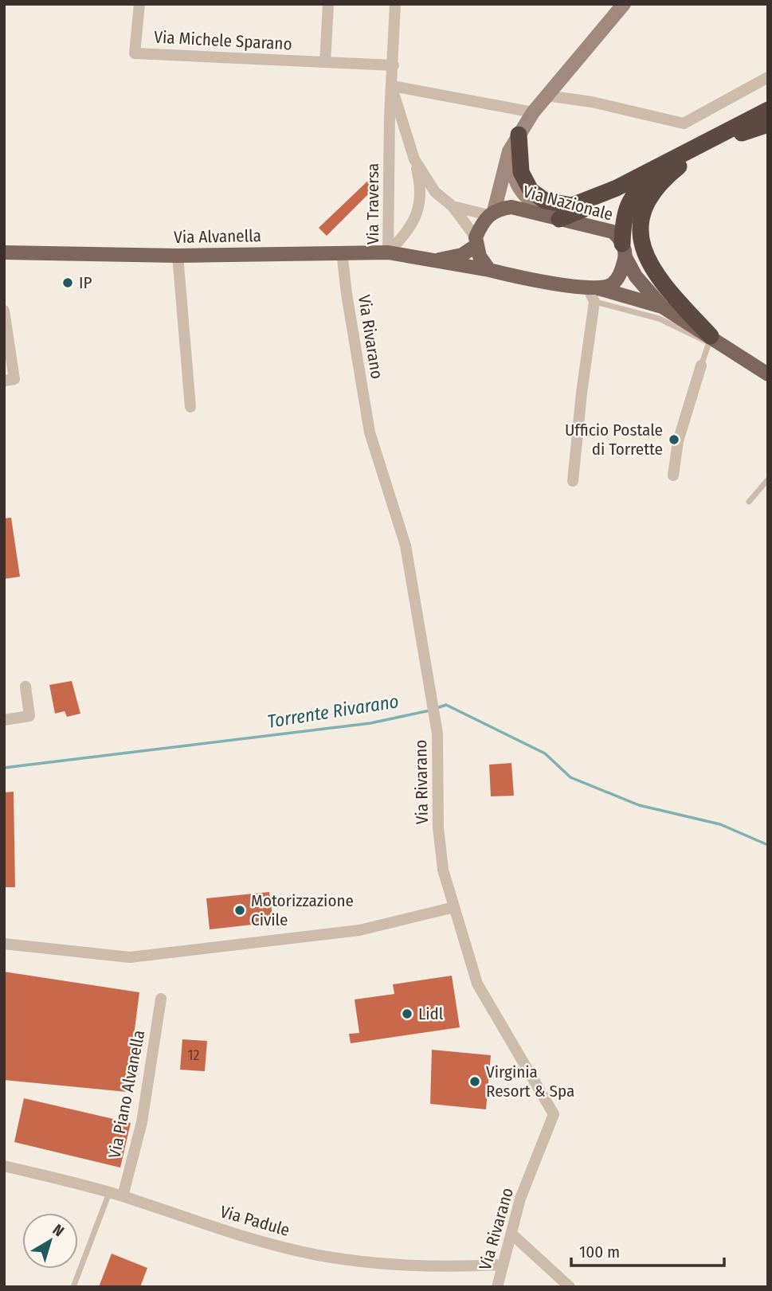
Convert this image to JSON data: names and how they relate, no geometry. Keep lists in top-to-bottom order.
{
  "streets": {
    "main road": ["Via Nazionale", "Via Alvanella"],
    "street": [
      "Via Michele Sparano",
      "Via Traversa",
      "Via Rivarano",
      "Via Piano Alvanella",
      "Via Padule"
    ]
  },
  "crossings": [
    ["Via Michele Sparano", "Via Traversa"],
    ["Via Nazionale", "Via Traversa"],
    ["Via Nazionale", "Via Alvanella"],
    ["Via Traversa", "Via Alvanella"],
    ["Via Alvanella", "Via Rivarano"],
    ["Via Rivarano", "Via Padule"],
    ["Via Piano Alvanella", "Via Padule"]
  ],
  "water": ["Torrente Rivarano"],
  "places": [
    "IP",
    "Ufficio Postale di Torrette",
    "Motorizzazione Civile",
    "Lidl",
    "Virginia Resort & Spa"
  ],
  "house_numbers": ["12"],
  "scale_bar": "100 m",
  "north": "top right"
}
